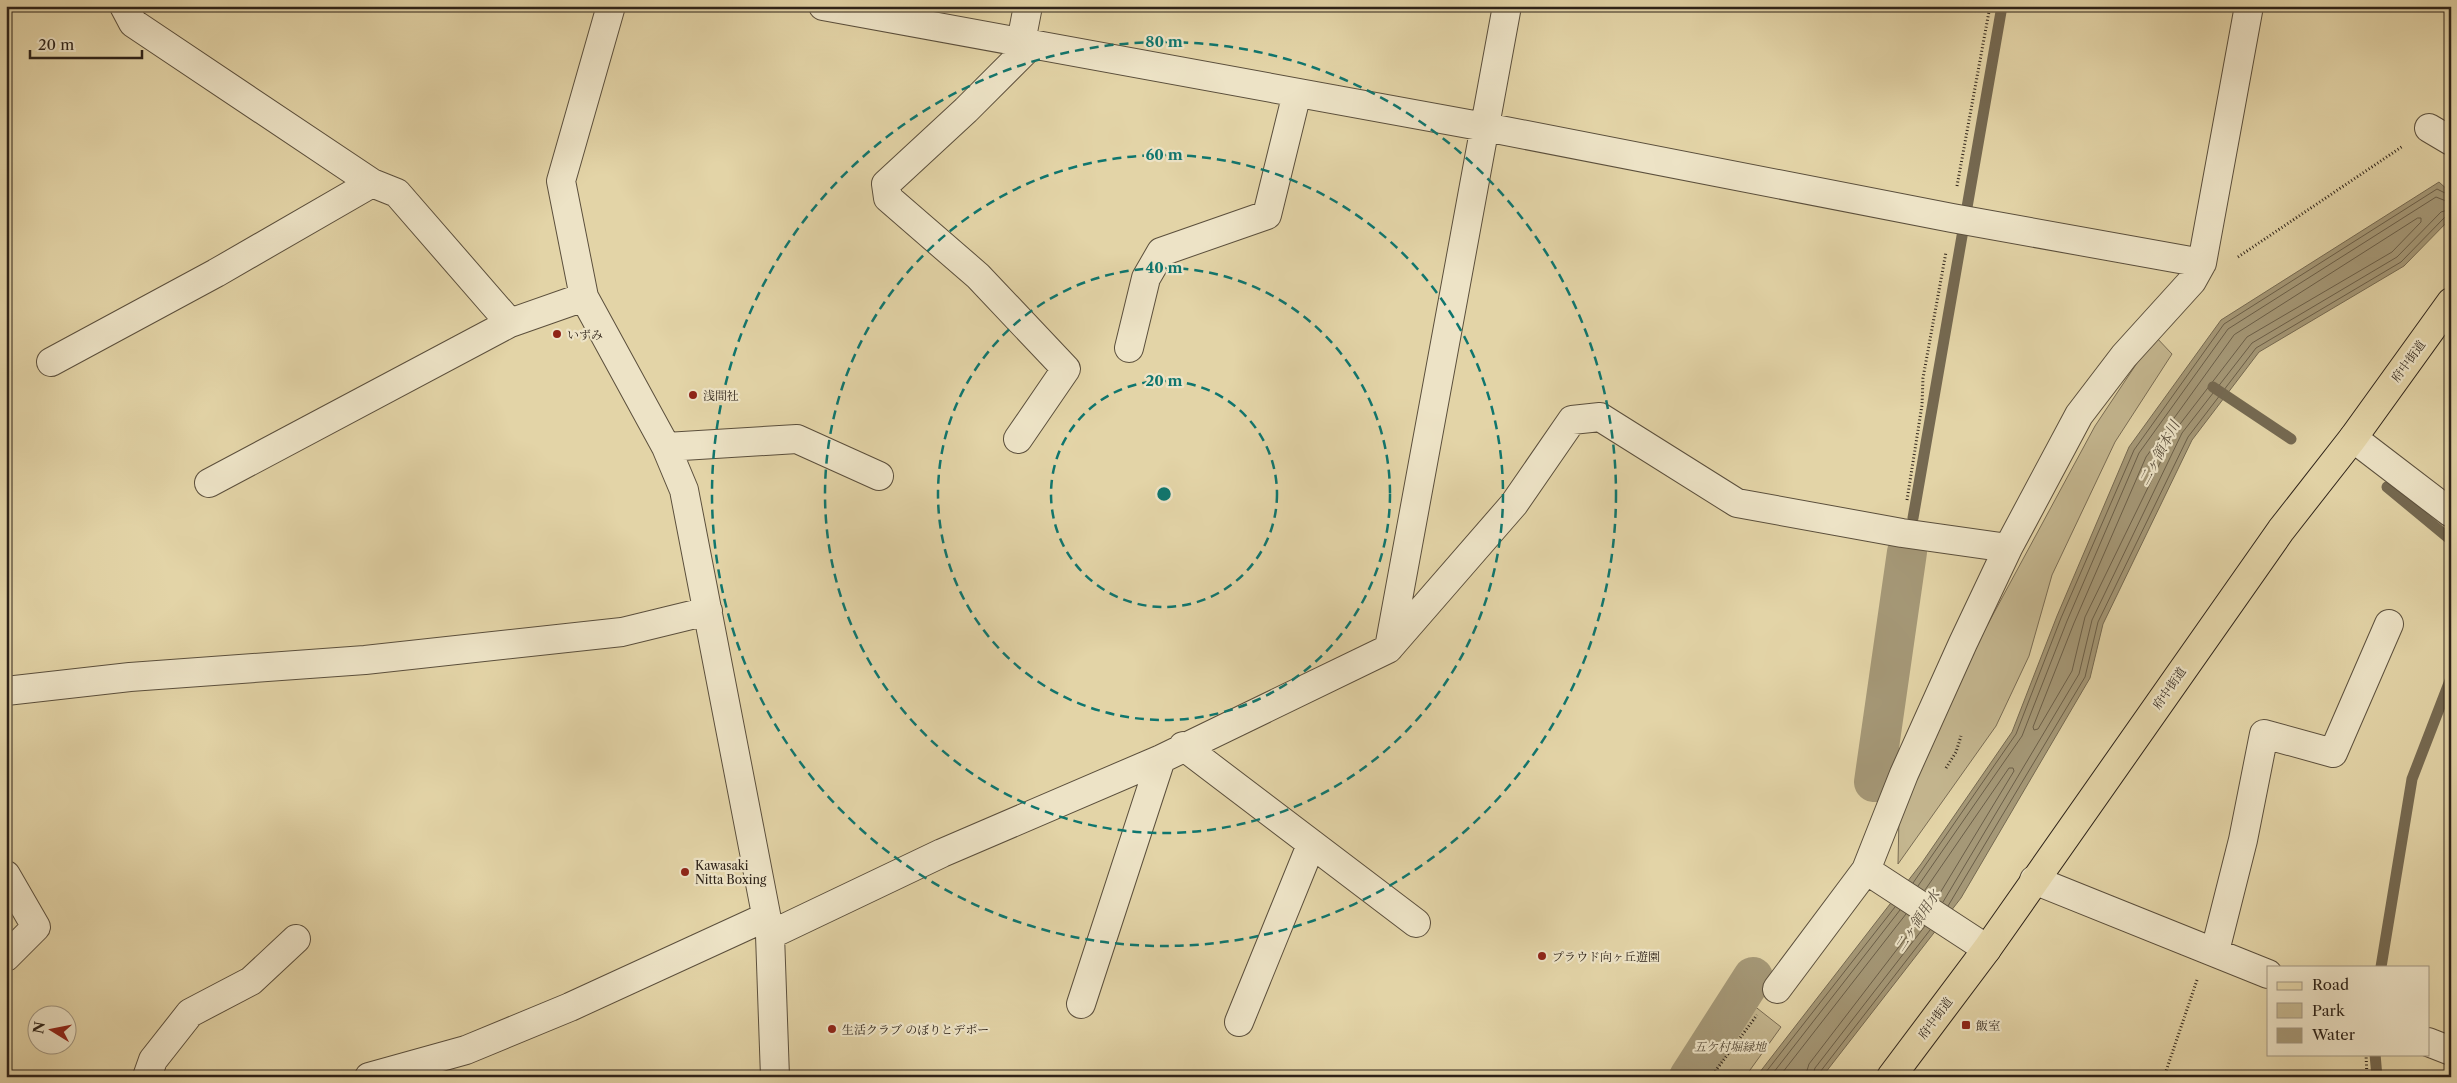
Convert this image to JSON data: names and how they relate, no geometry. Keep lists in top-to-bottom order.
{
  "streets": {
    "main road": ["府中街道"]
  },
  "water": ["二ヶ領本川", "二ヶ領用水"],
  "parks": ["五ケ村堀緑地"],
  "places": {
    "other": [
      "いずみ",
      "浅間社",
      "Kawasaki Nitta Boxing",
      "プラウド向ヶ丘遊園",
      "生活クラブ のぼりとデポー"
    ],
    "transit": ["飯室"]
  },
  "legend": ["Road", "Park", "Water"],
  "scale_bar": "20 m",
  "north": "left",
  "rings": [
    "80 m",
    "60 m",
    "40 m",
    "20 m"
  ]
}
